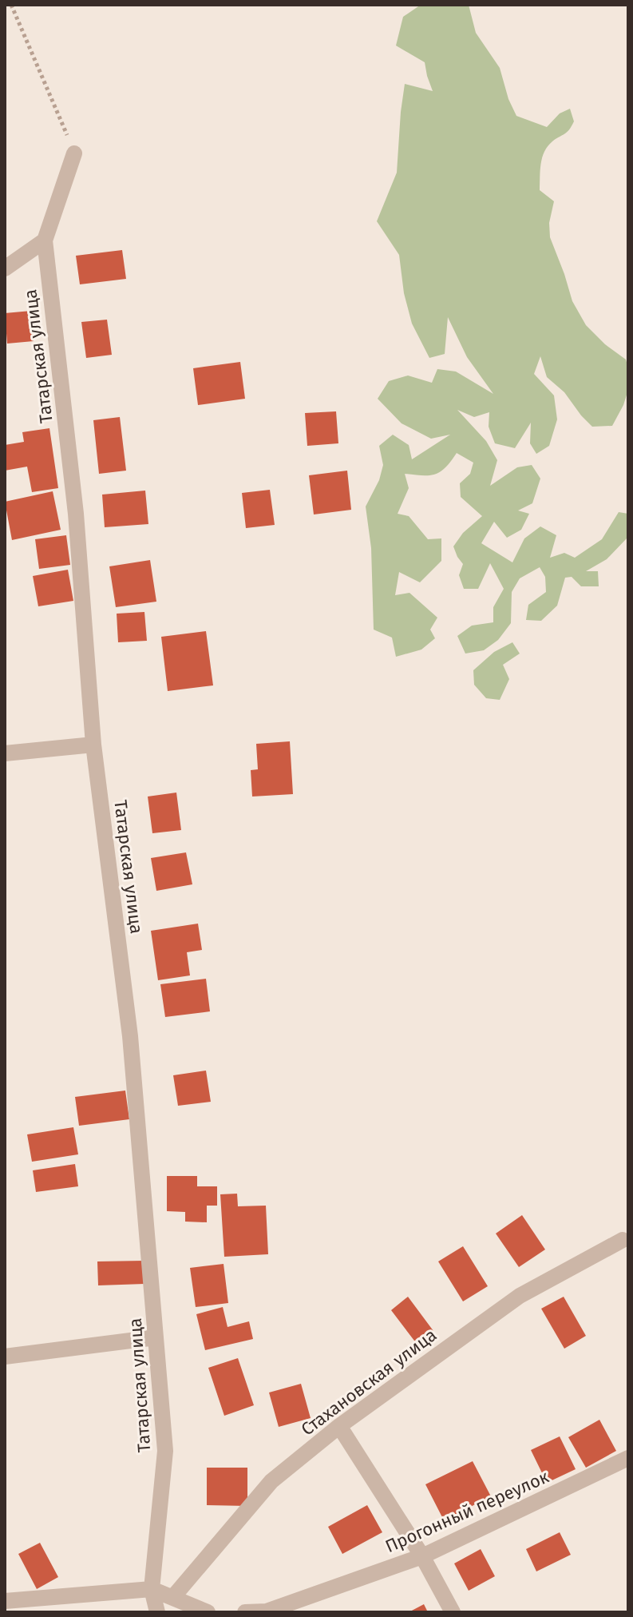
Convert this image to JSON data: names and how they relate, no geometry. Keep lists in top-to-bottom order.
{
  "streets": {
    "street": ["Татарская улица", "Стахановская улица", "Прогонный переулок"]
  }
}
